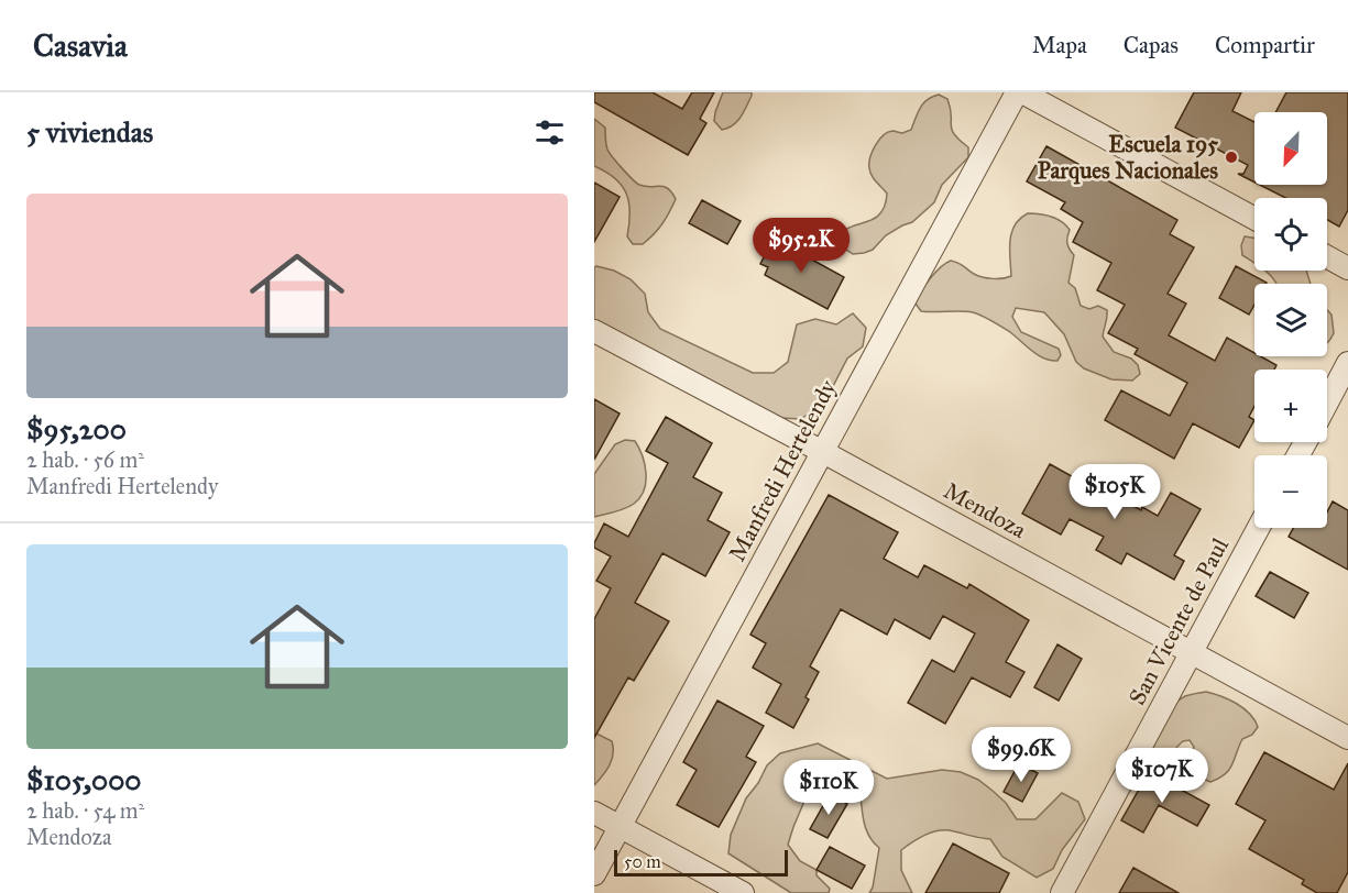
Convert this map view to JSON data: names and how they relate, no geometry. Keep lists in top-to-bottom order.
{
  "streets": {
    "street": ["Manfredi Hertelendy", "Mendoza", "San Vicente de Paul"]
  },
  "crossings": [
    ["Manfredi Hertelendy", "Mendoza"],
    ["Mendoza", "San Vicente de Paul"]
  ],
  "places": ["Escuela 195 Parques Nacionales"],
  "scale_bar": "50 m",
  "north": "bottom left",
  "page": {
    "header": "Casavia",
    "nav": ["Mapa", "Capas", "Compartir"],
    "heading": "5 viviendas",
    "map_buttons": ["+", "−"],
    "list": [
      {
        "name": "$95,200",
        "note": "2 hab. · 56 m² · Manfredi Hertelendy"
      },
      {
        "name": "$105,000",
        "note": "2 hab. · 54 m² · Mendoza"
      }
    ],
    "price": [
      "$95.2K",
      "$105K",
      "$99.6K",
      "$107K",
      "$110K"
    ],
    "scale": "50 m"
  }
}
